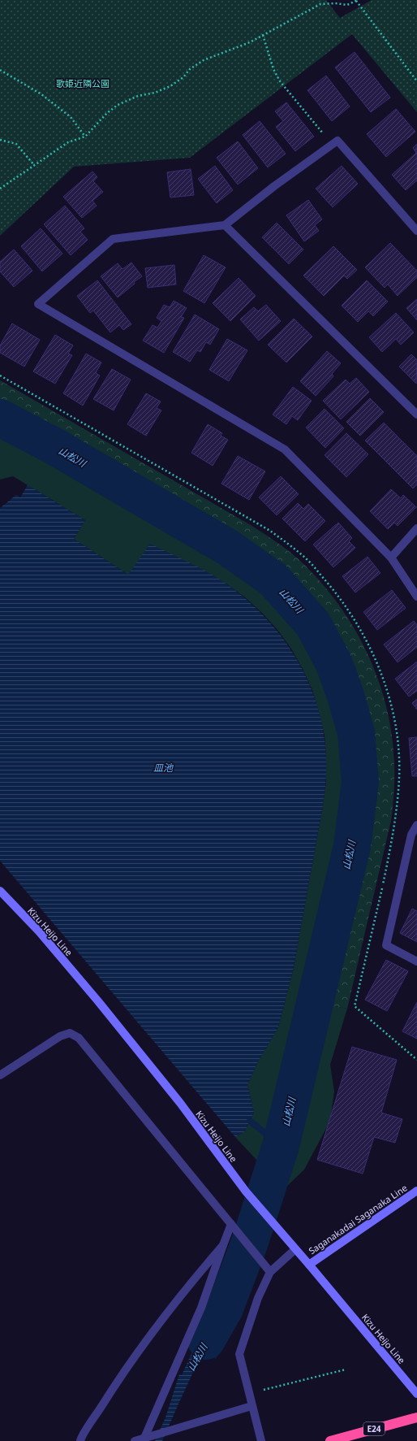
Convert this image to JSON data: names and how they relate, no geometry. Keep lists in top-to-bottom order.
{
  "streets": {
    "highway": ["E24"],
    "main road": ["Kizu Heijo Line", "Saganakadai Saganaka Line"]
  },
  "crossings": [
    ["Kizu Heijo Line", "Saganakadai Saganaka Line"]
  ],
  "water": ["山松川", "皿池"],
  "parks": ["歌姫近隣公園"]
}
